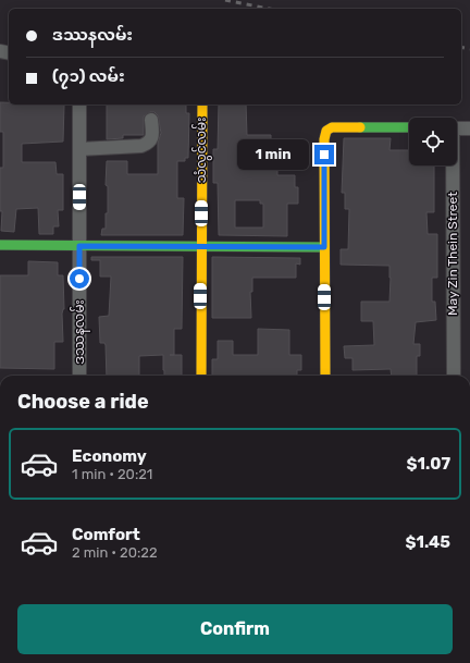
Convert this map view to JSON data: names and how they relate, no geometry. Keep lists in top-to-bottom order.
{
  "streets": {
    "street": ["သံလွင်လမ်း", "May Zin Thein Street", "ဒဿနလမ်း"]
  },
  "page": {
    "banner": ["ဒဿနလမ်း", "(၇၁) လမ်း"],
    "bubble": "1 min",
    "heading": "Choose a ride",
    "list": [
      {
        "name": "Economy",
        "note": "1 min · 20:21",
        "value": "$1.07"
      },
      {
        "name": "Comfort",
        "note": "2 min · 20:22",
        "value": "$1.45"
      }
    ],
    "buttons": "Confirm"
  }
}
